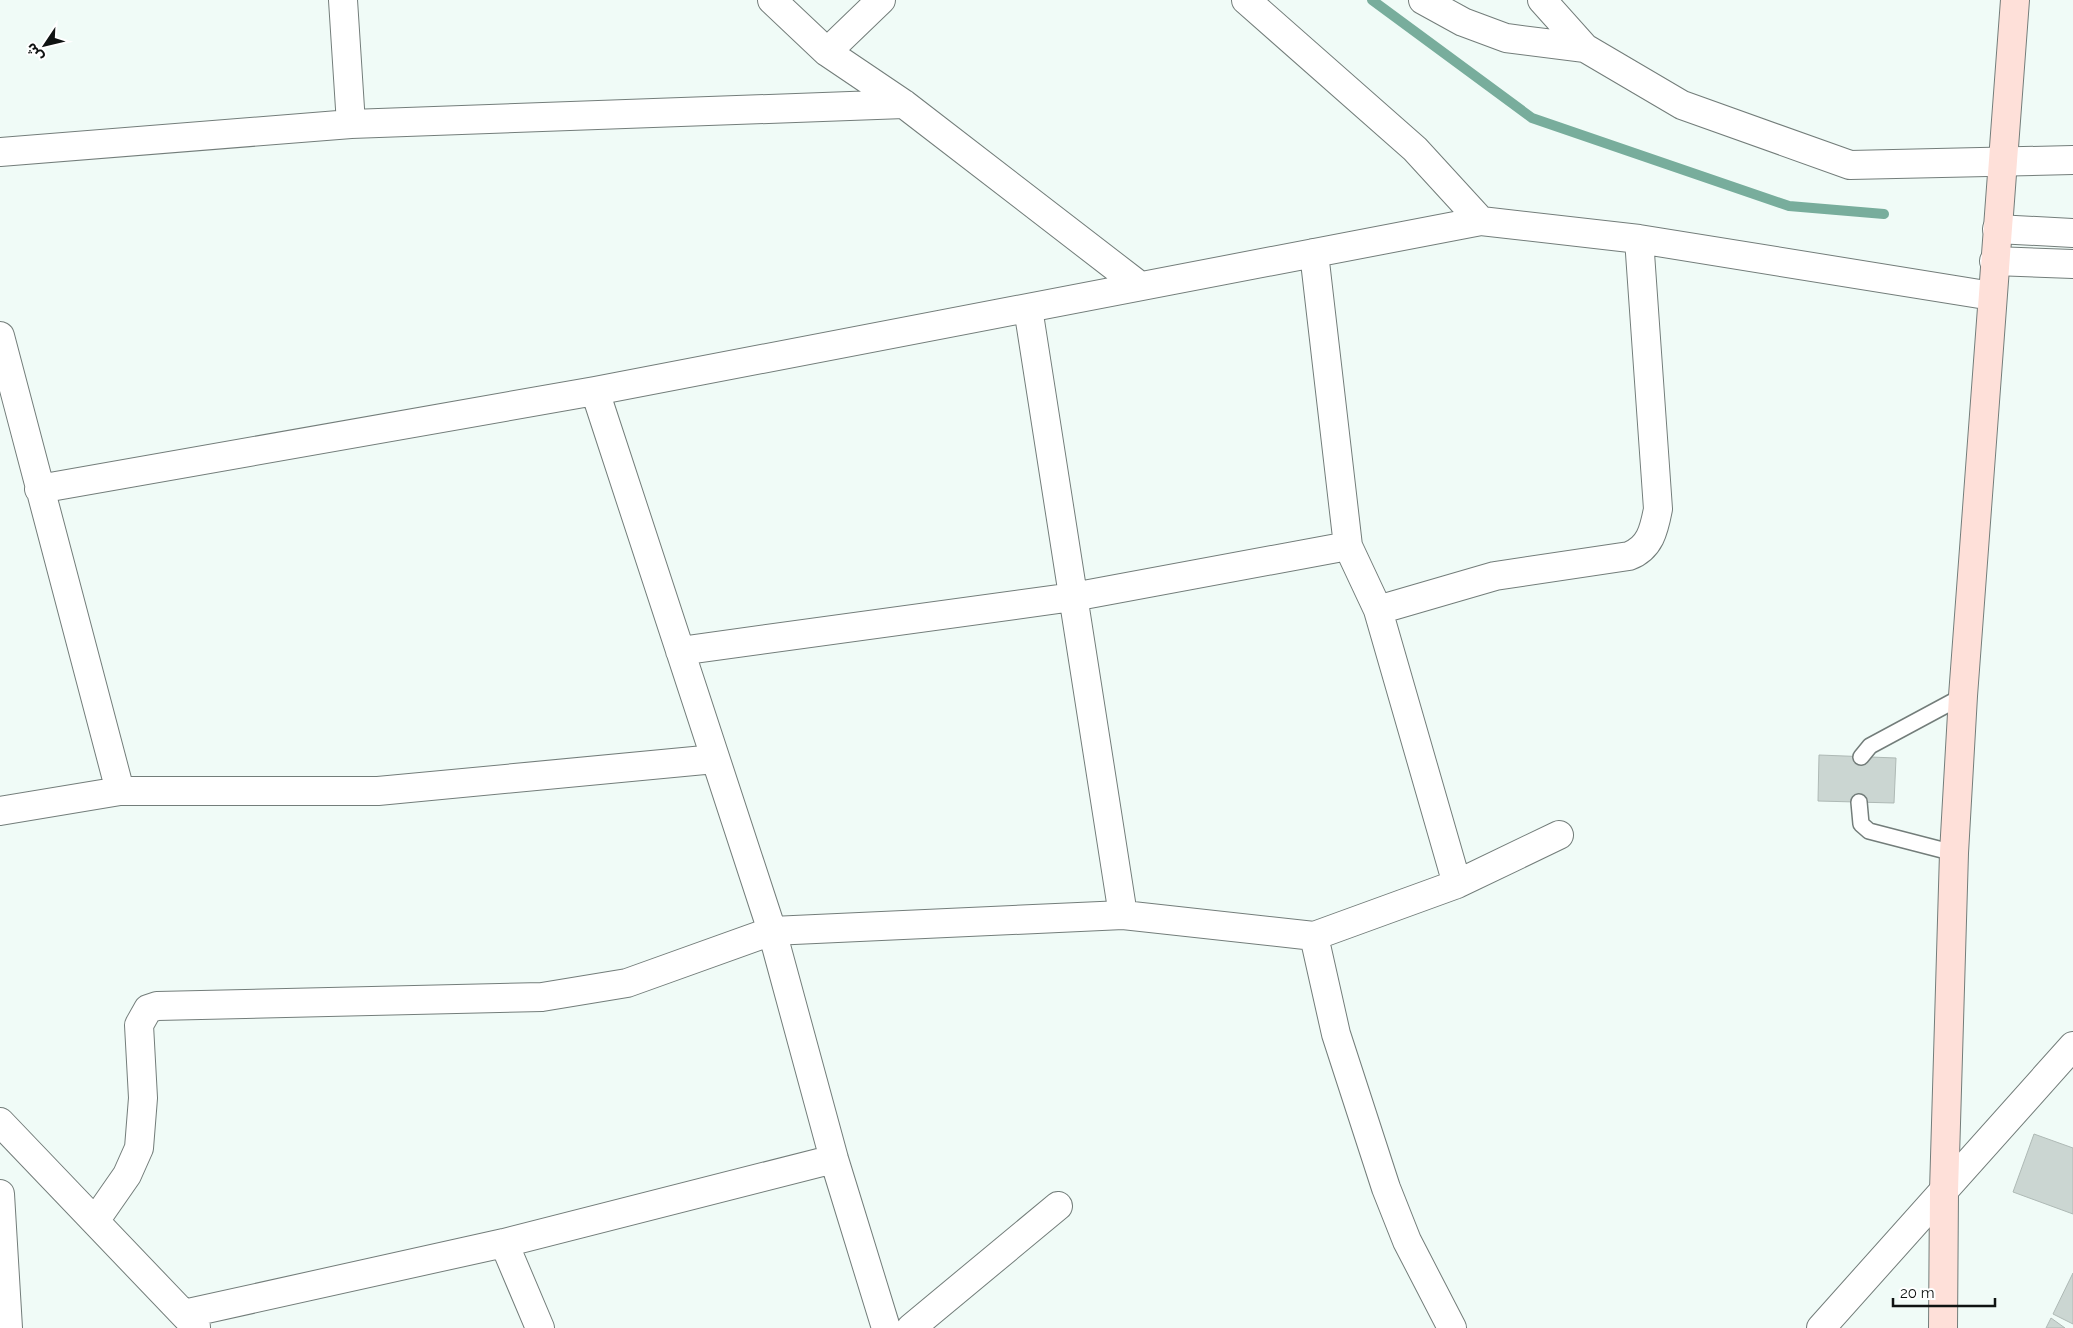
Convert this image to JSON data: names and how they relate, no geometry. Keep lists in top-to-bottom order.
{
  "scale_bar": "20 m",
  "north": "bottom left"
}
